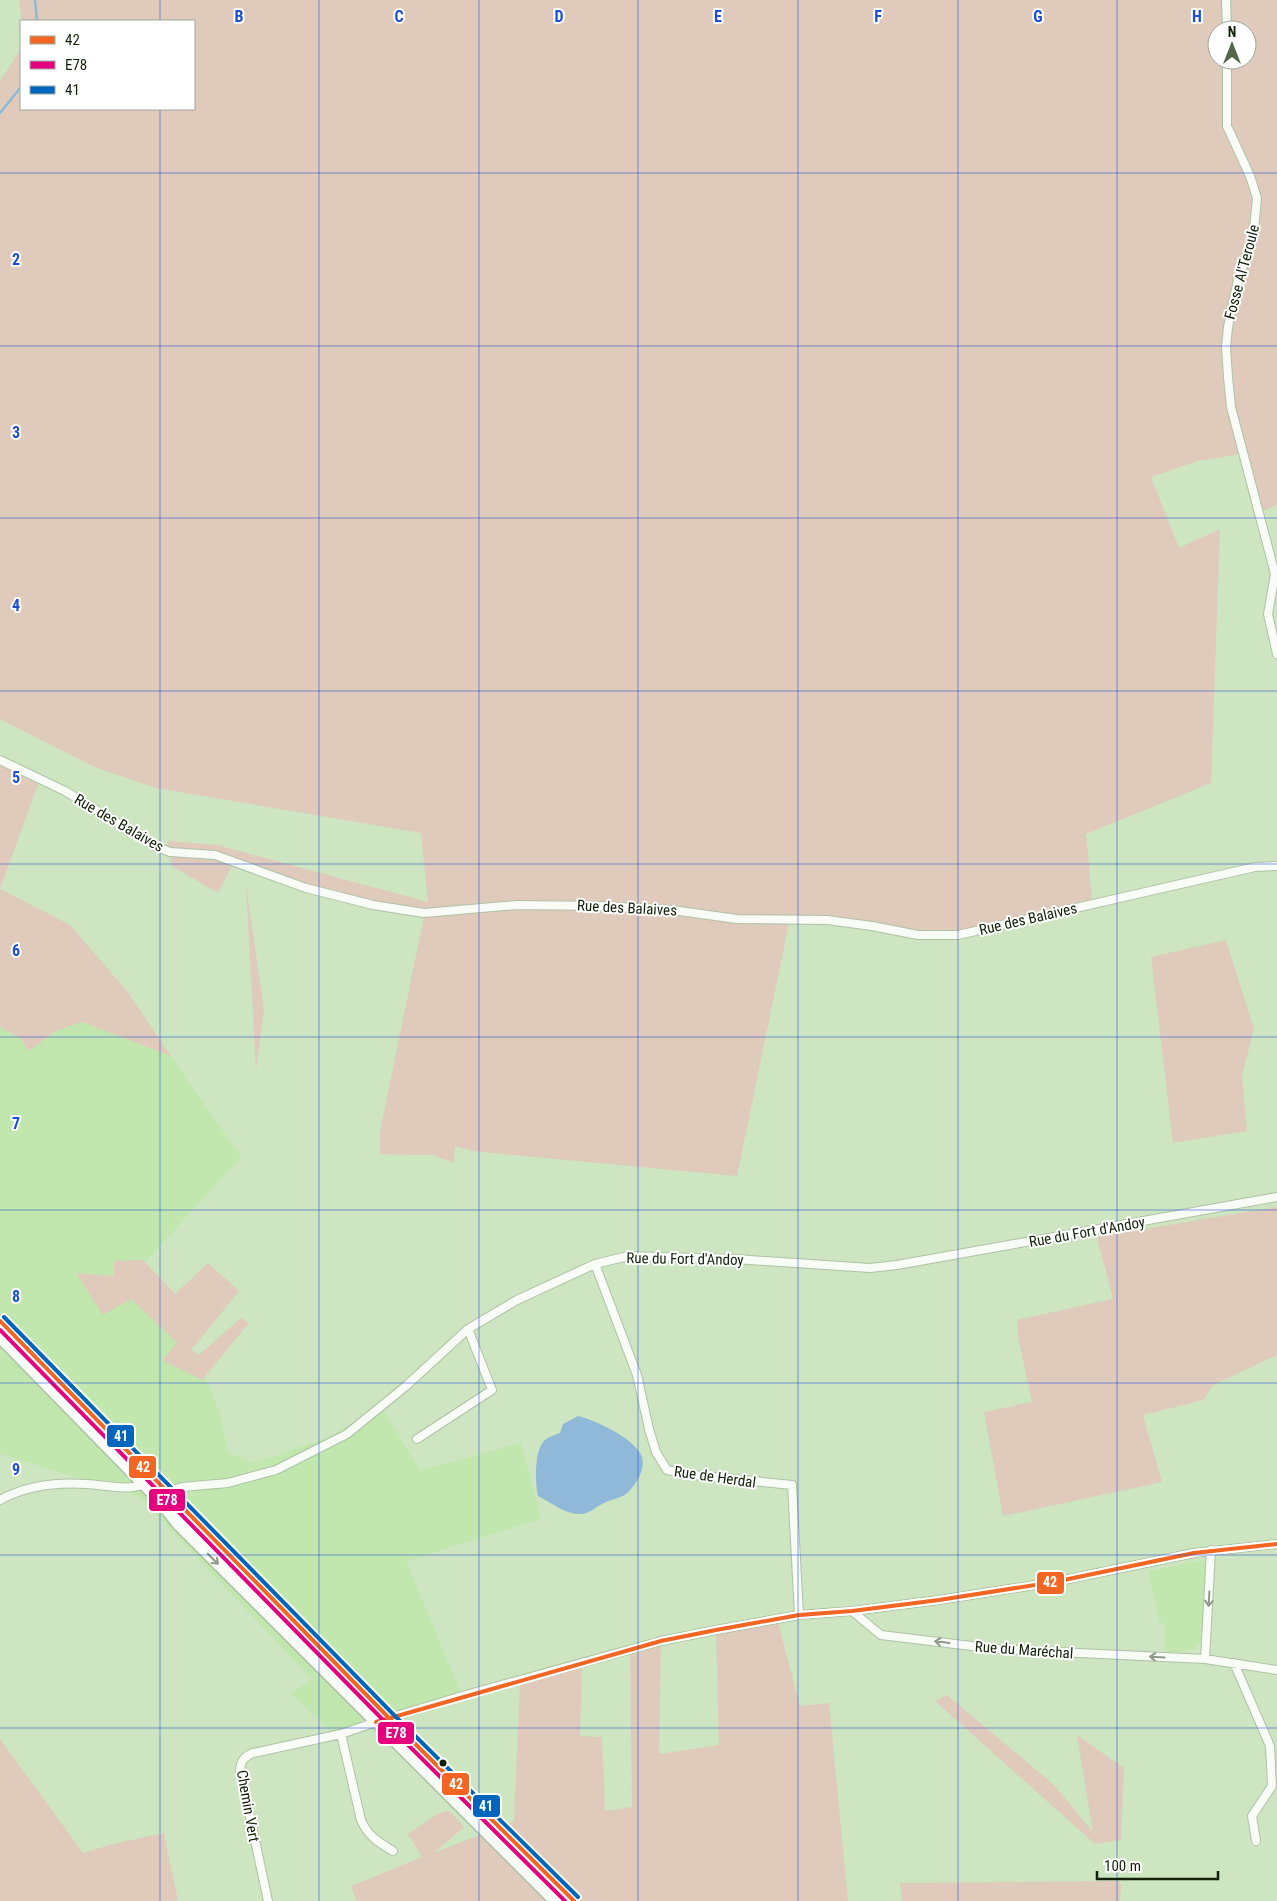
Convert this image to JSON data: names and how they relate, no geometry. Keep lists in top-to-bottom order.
{
  "streets": {
    "street": [
      "Fosse Al'Teroule",
      "Rue des Balaives",
      "Rue du Fort d'Andoy",
      "Rue de Herdal",
      "Rue du Maréchal",
      "Chemin Vert"
    ]
  },
  "crossings": [
    ["Rue du Fort d'Andoy", "Rue de Herdal"],
    ["Rue de Herdal", "Chemin Vert"],
    ["Rue du Maréchal", "Chemin Vert"]
  ],
  "one_way": ["Rue du Maréchal"],
  "lines": ["transit line 41", "transit line 42", "transit line E78"],
  "legend": ["42", "E78", "41"],
  "scale_bar": "100 m",
  "north": "top",
  "grid": {
    "columns": [
      "B",
      "C",
      "D",
      "E",
      "F",
      "G",
      "H"
    ],
    "rows": [
      "2",
      "3",
      "4",
      "5",
      "6",
      "7",
      "8",
      "9"
    ]
  }
}
